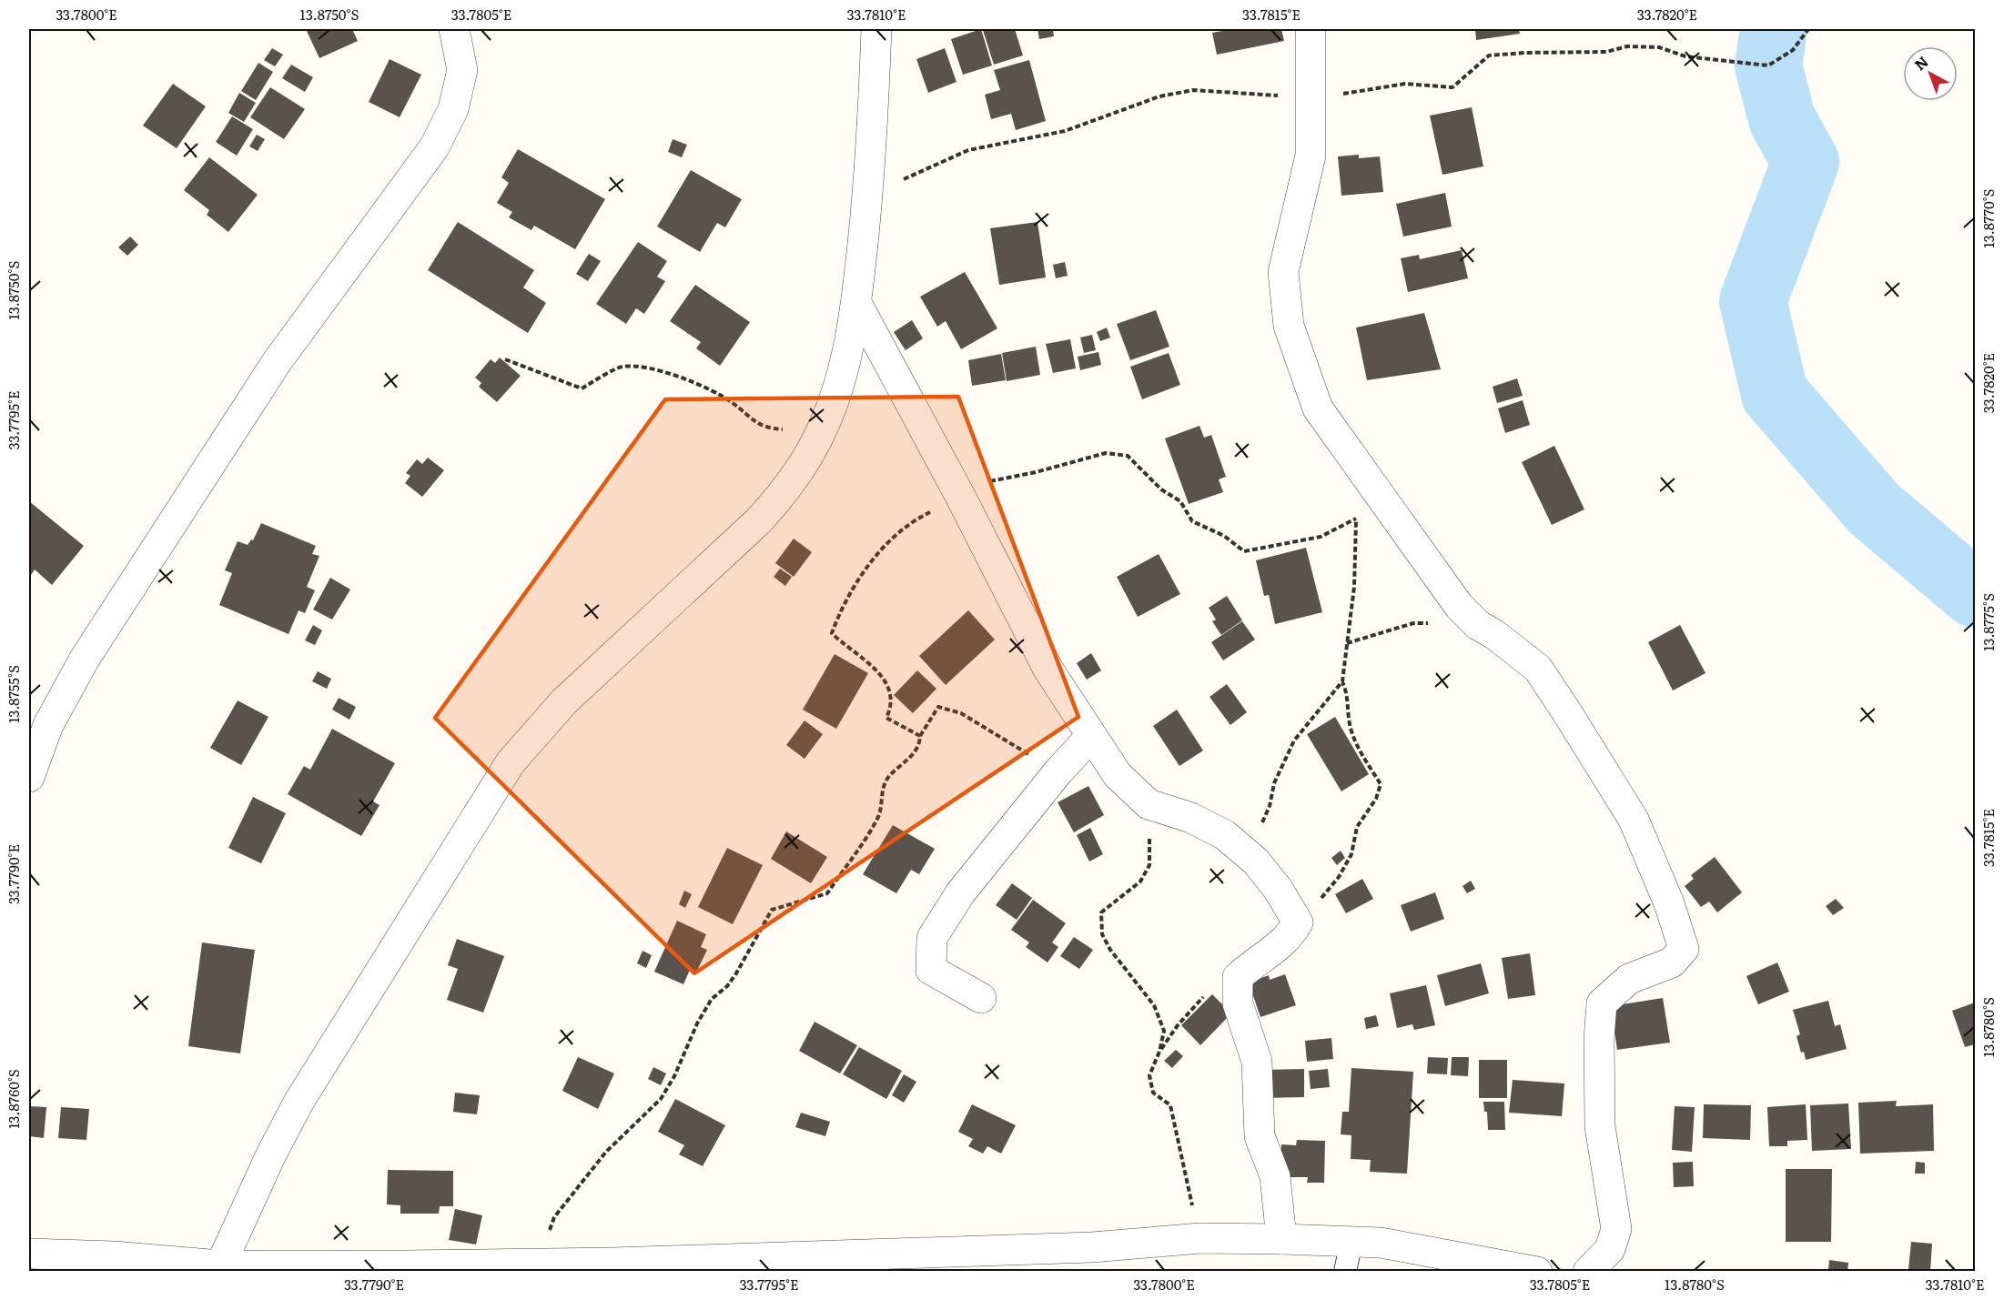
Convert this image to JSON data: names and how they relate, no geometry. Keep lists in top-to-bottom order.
{
  "north": "top left",
  "coordinates": [
    "33.7800°E",
    "13.8750°S",
    "33.7805°E",
    "33.7810°E",
    "33.7815°E",
    "33.7820°E",
    "13.8770°S",
    "33.7795°E",
    "13.8775°S",
    "13.8755°S",
    "33.7790°E",
    "13.8780°S",
    "13.8760°S"
  ]
}
